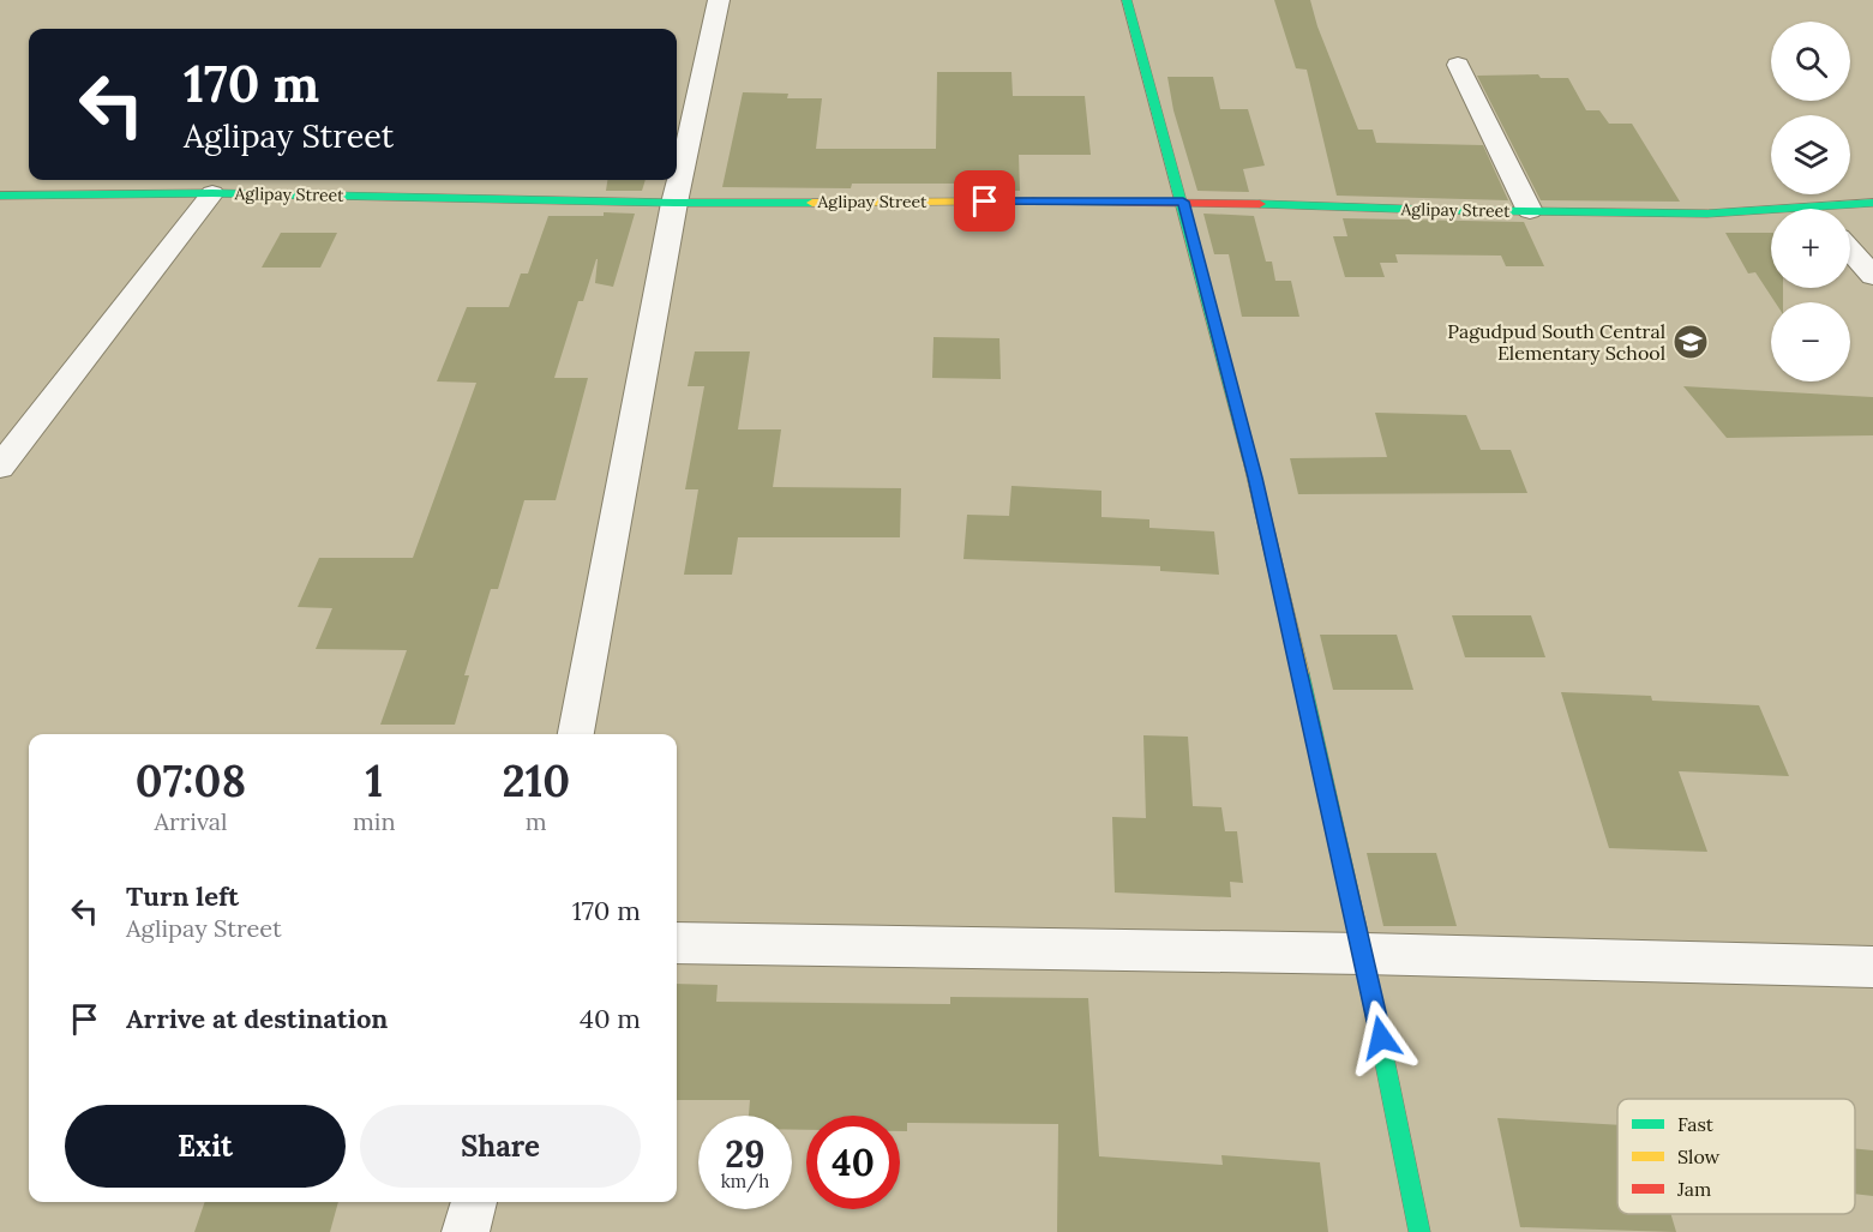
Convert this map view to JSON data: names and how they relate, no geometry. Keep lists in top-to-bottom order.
{
  "streets": {
    "street": ["Aglipay Street"]
  },
  "places": {
    "school or university": ["Pagudpud South Central Elementary School"]
  },
  "legend": ["Fast", "Slow", "Jam"],
  "page": {
    "map_buttons": ["+", "−"],
    "turn": ["170 m", "Aglipay Street"],
    "eta": [
      "07:08",
      "Arrival",
      "1",
      "min",
      "210",
      "m"
    ],
    "list": [
      {
        "name": "Turn left",
        "note": "Aglipay Street",
        "value": "170 m"
      },
      {
        "name": "Arrive at destination",
        "value": "40 m"
      }
    ],
    "buttons": ["Exit", "Share"],
    "speed": "29 km/h",
    "limit": "40"
  }
}
